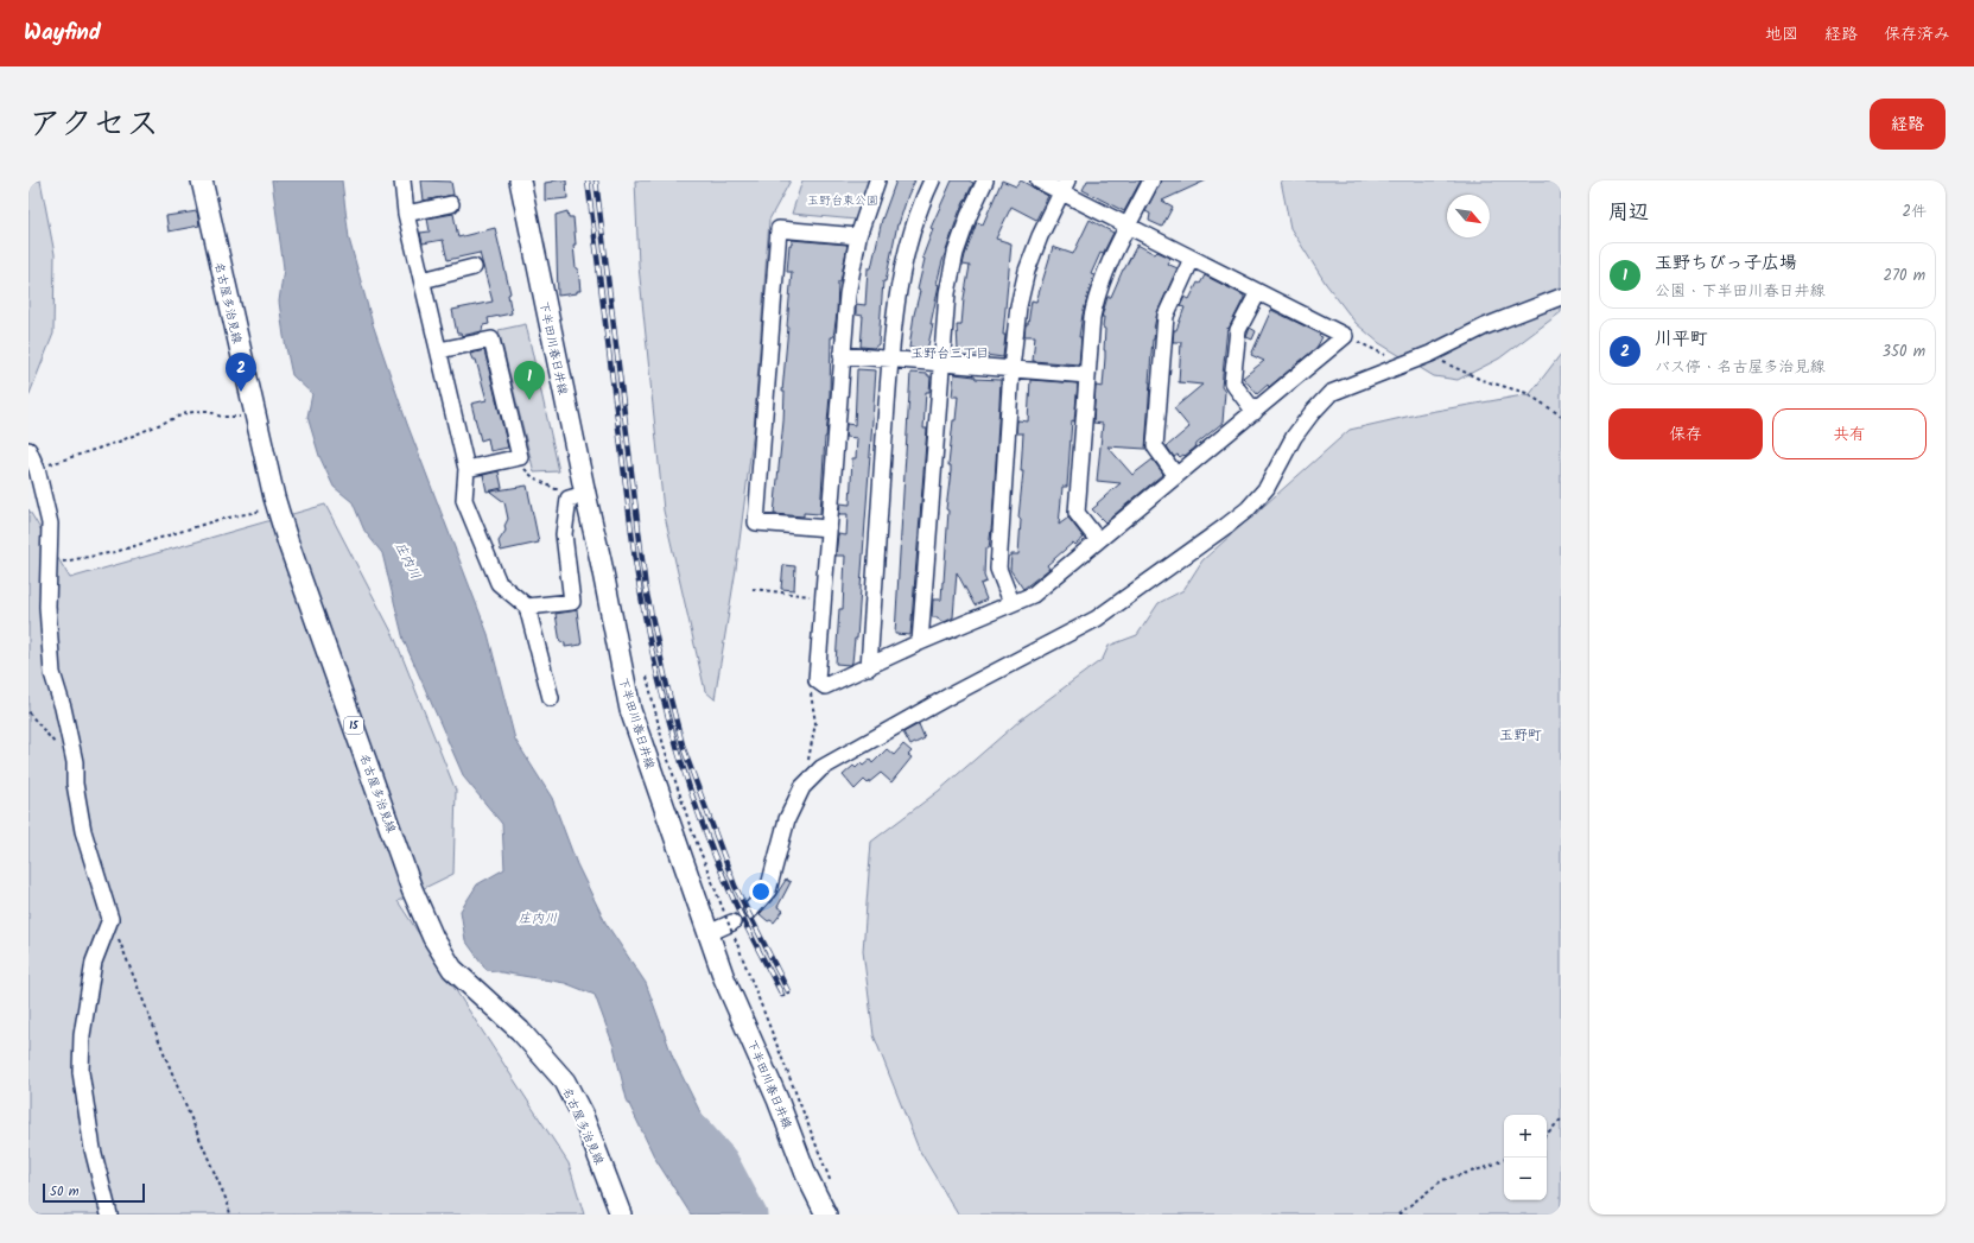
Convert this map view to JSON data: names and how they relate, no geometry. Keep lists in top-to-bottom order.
{
  "streets": {
    "main road": ["名古屋多治見線", "下半田川春日井線", "15"]
  },
  "districts": ["玉野台三丁目", "玉野町"],
  "water": ["庄内川"],
  "parks": ["玉野台東公園"],
  "scale_bar": "50 m",
  "north": "bottom right",
  "page": {
    "header": "Wayfind",
    "nav": ["地図", "経路", "保存済み"],
    "title": "アクセス",
    "buttons": [
      "経路",
      ["保存", "共有"]
    ],
    "heading": ["周辺", "2件"],
    "list": [
      {
        "mark": "1",
        "name": "玉野ちびっ子広場",
        "note": "公園 · 下半田川春日井線",
        "value": "270 m"
      },
      {
        "mark": "2",
        "name": "川平町",
        "note": "バス停 · 名古屋多治見線",
        "value": "350 m"
      }
    ],
    "pins": ["2", "1"],
    "map_buttons": ["+", "−"],
    "scale": "50 m"
  }
}
